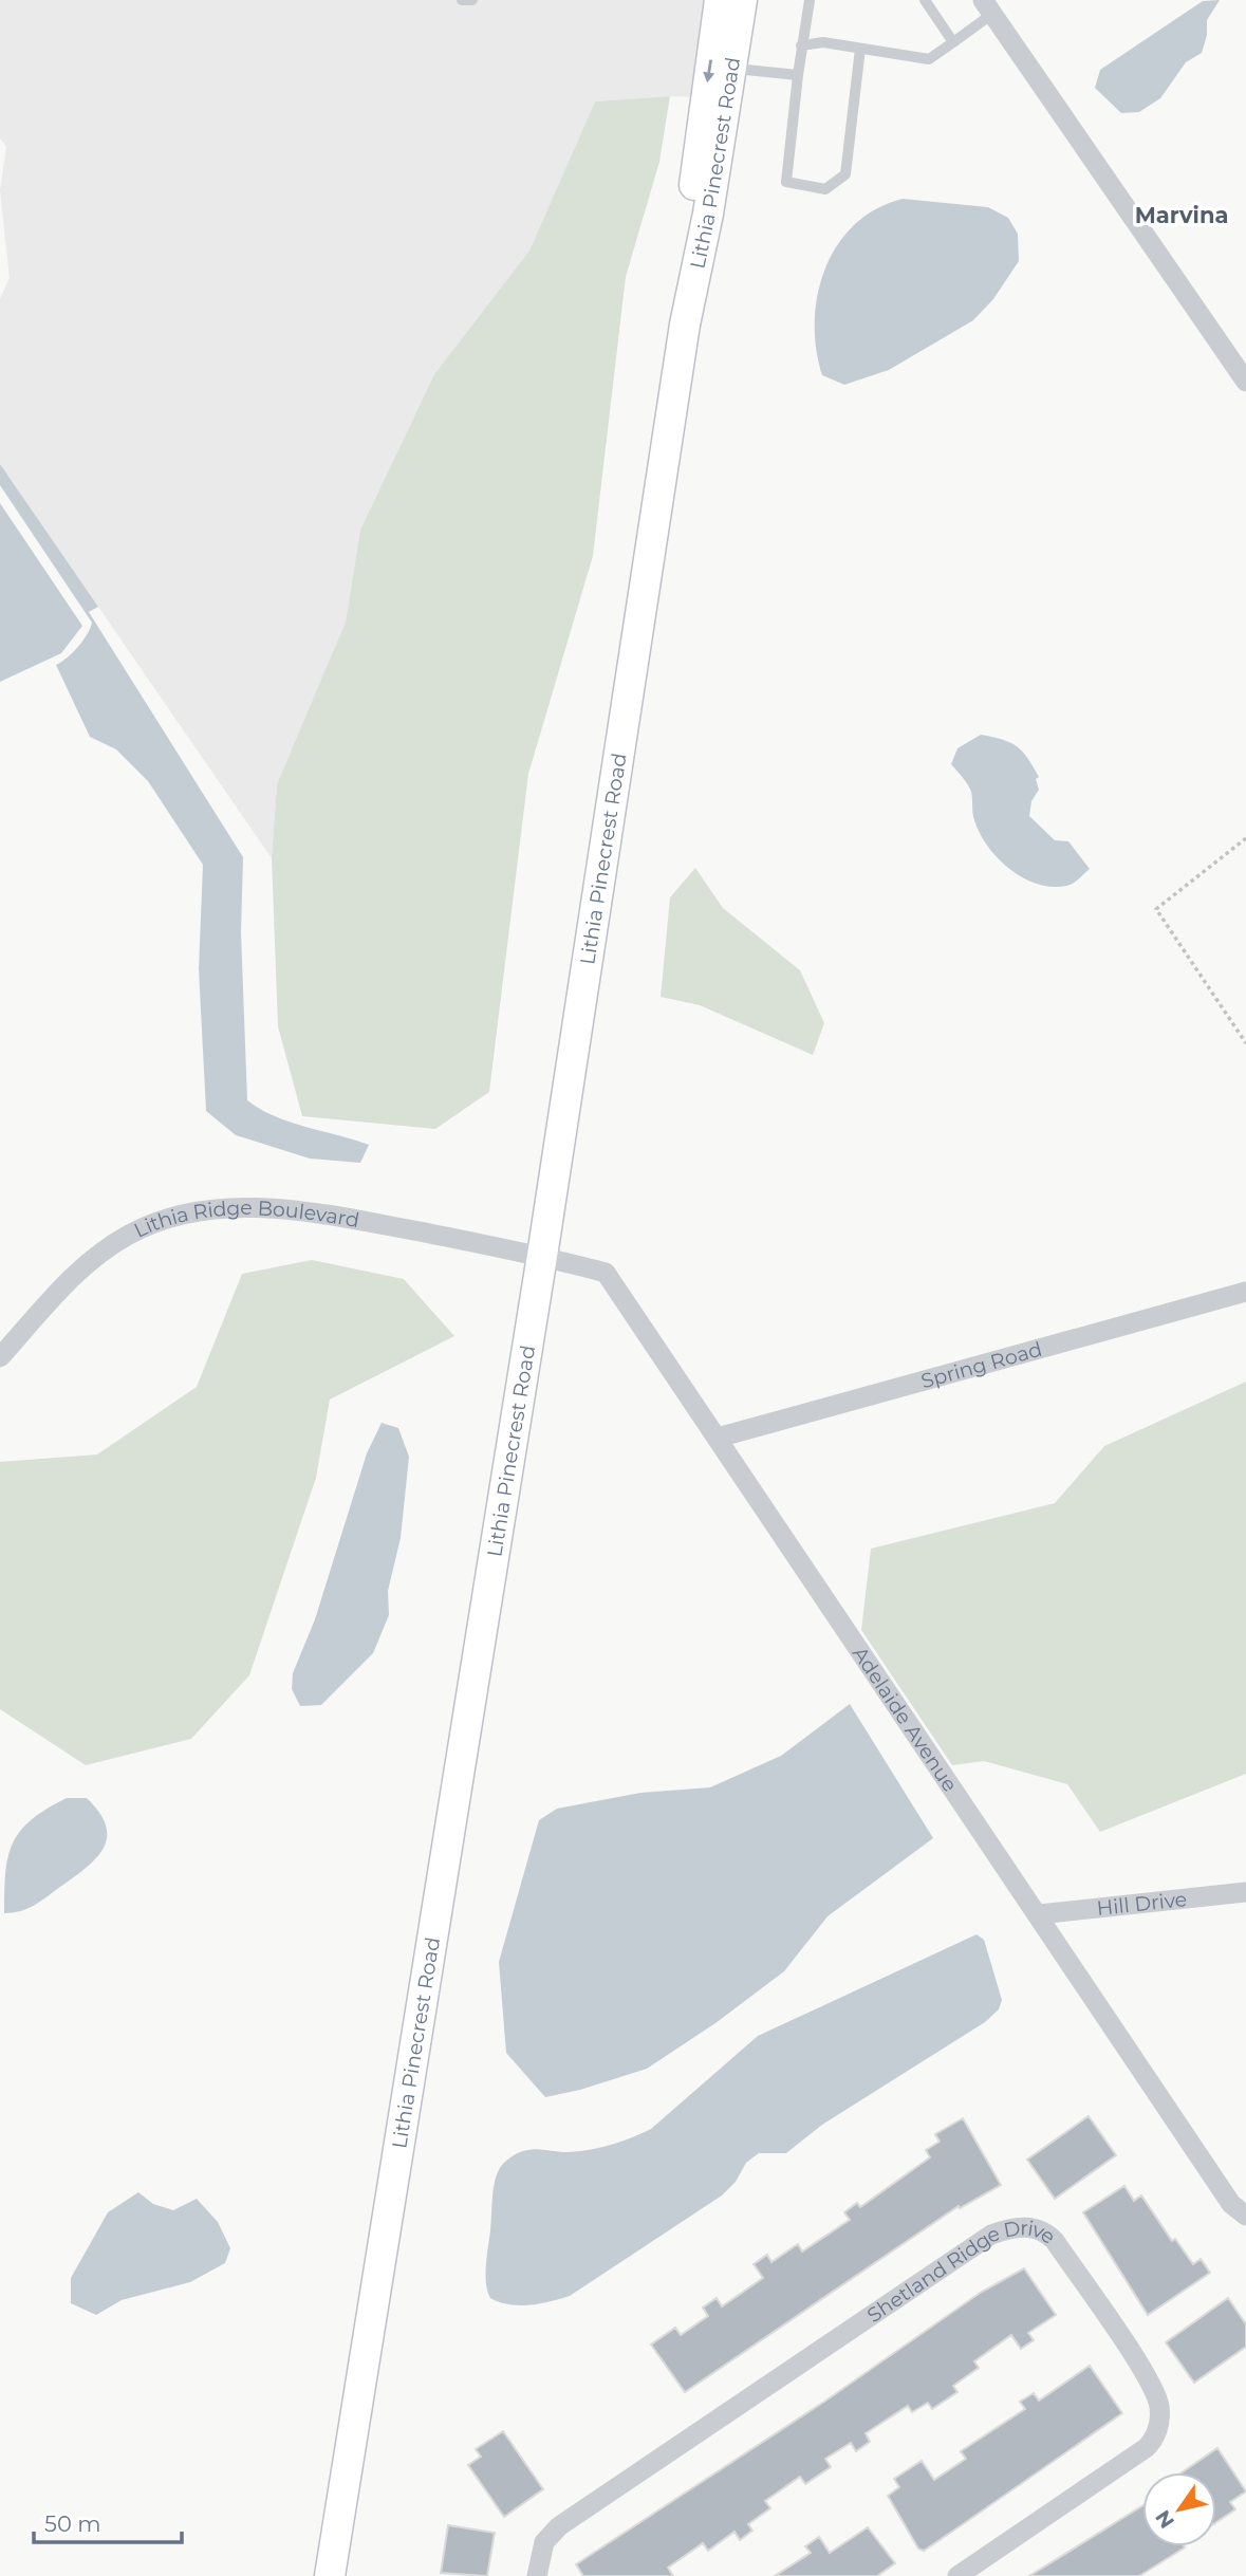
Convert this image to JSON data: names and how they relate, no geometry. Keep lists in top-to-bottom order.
{
  "streets": {
    "main road": ["Lithia Pinecrest Road"],
    "street": [
      "Lithia Ridge Boulevard",
      "Spring Road",
      "Adelaide Avenue",
      "Hill Drive",
      "Shetland Ridge Drive"
    ]
  },
  "crossings": [
    ["Lithia Pinecrest Road", "Lithia Ridge Boulevard"],
    ["Lithia Pinecrest Road", "Adelaide Avenue"],
    ["Lithia Ridge Boulevard", "Adelaide Avenue"],
    ["Spring Road", "Adelaide Avenue"],
    ["Adelaide Avenue", "Hill Drive"]
  ],
  "districts": ["Marvina"],
  "scale_bar": "50 m",
  "north": "bottom left"
}
